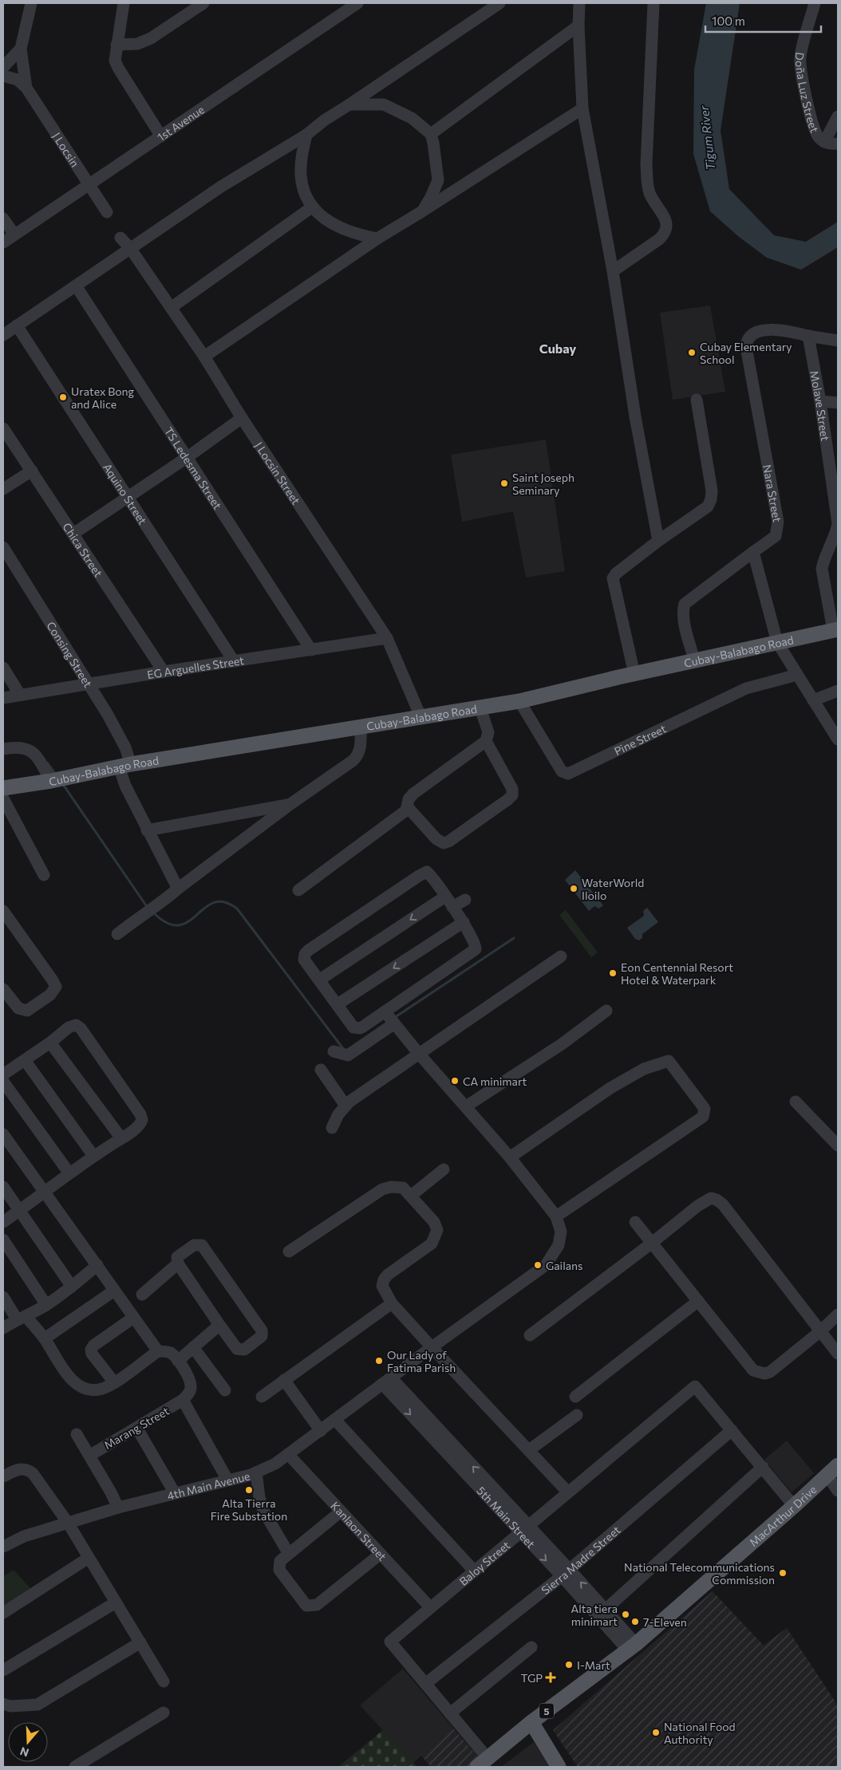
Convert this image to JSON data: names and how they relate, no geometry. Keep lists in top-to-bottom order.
{
  "streets": {
    "main road": ["Cubay-Balabago Road", "MacArthur Drive", "5"],
    "street": [
      "Doña Luz Street",
      "1st Avenue",
      "J Locsin",
      "Molave Street",
      "TS Ledesma Street",
      "J Locsin Street",
      "Aquino Street",
      "Nara Street",
      "Chica Street",
      "Consing Street",
      "EG Arguelles Street",
      "Pine Street",
      "Marang Street",
      "4th Main Avenue",
      "5th Main Street",
      "Kanlaon Street",
      "Sierra Madre Street",
      "Baloy Street"
    ]
  },
  "crossings": [
    ["1st Avenue", "J Locsin"],
    ["Molave Street", "Nara Street"],
    ["Molave Street", "Cubay-Balabago Road"],
    ["TS Ledesma Street", "EG Arguelles Street"],
    ["J Locsin Street", "Cubay-Balabago Road"],
    ["J Locsin Street", "EG Arguelles Street"],
    ["Aquino Street", "EG Arguelles Street"],
    ["Nara Street", "Cubay-Balabago Road"],
    ["Chica Street", "EG Arguelles Street"],
    ["Cubay-Balabago Road", "Consing Street"],
    ["Cubay-Balabago Road", "Pine Street"],
    ["Consing Street", "EG Arguelles Street"],
    ["4th Main Avenue", "5th Main Street"],
    ["4th Main Avenue", "Kanlaon Street"],
    ["MacArthur Drive", "5th Main Street"],
    ["MacArthur Drive", "Baloy Street"],
    ["5th Main Street", "Sierra Madre Street"],
    ["5th Main Street", "Baloy Street"],
    ["Kanlaon Street", "Baloy Street"],
    ["Sierra Madre Street", "Baloy Street"]
  ],
  "districts": ["Cubay"],
  "water": ["Tigum River"],
  "places": {
    "other": [
      "Cubay Elementary School",
      "Uratex Bong and Alice",
      "Saint Joseph Seminary",
      "WaterWorld Iloilo",
      "Eon Centennial Resort Hotel & Waterpark",
      "CA minimart",
      "Gailans",
      "Our Lady of Fatima Parish",
      "Alta Tierra Fire Substation",
      "National Telecommunications Commission",
      "Alta tiera minimart",
      "7-Eleven",
      "I-Mart",
      "National Food Authority"
    ],
    "health": ["TGP"]
  },
  "scale_bar": "100 m",
  "north": "bottom"
}
